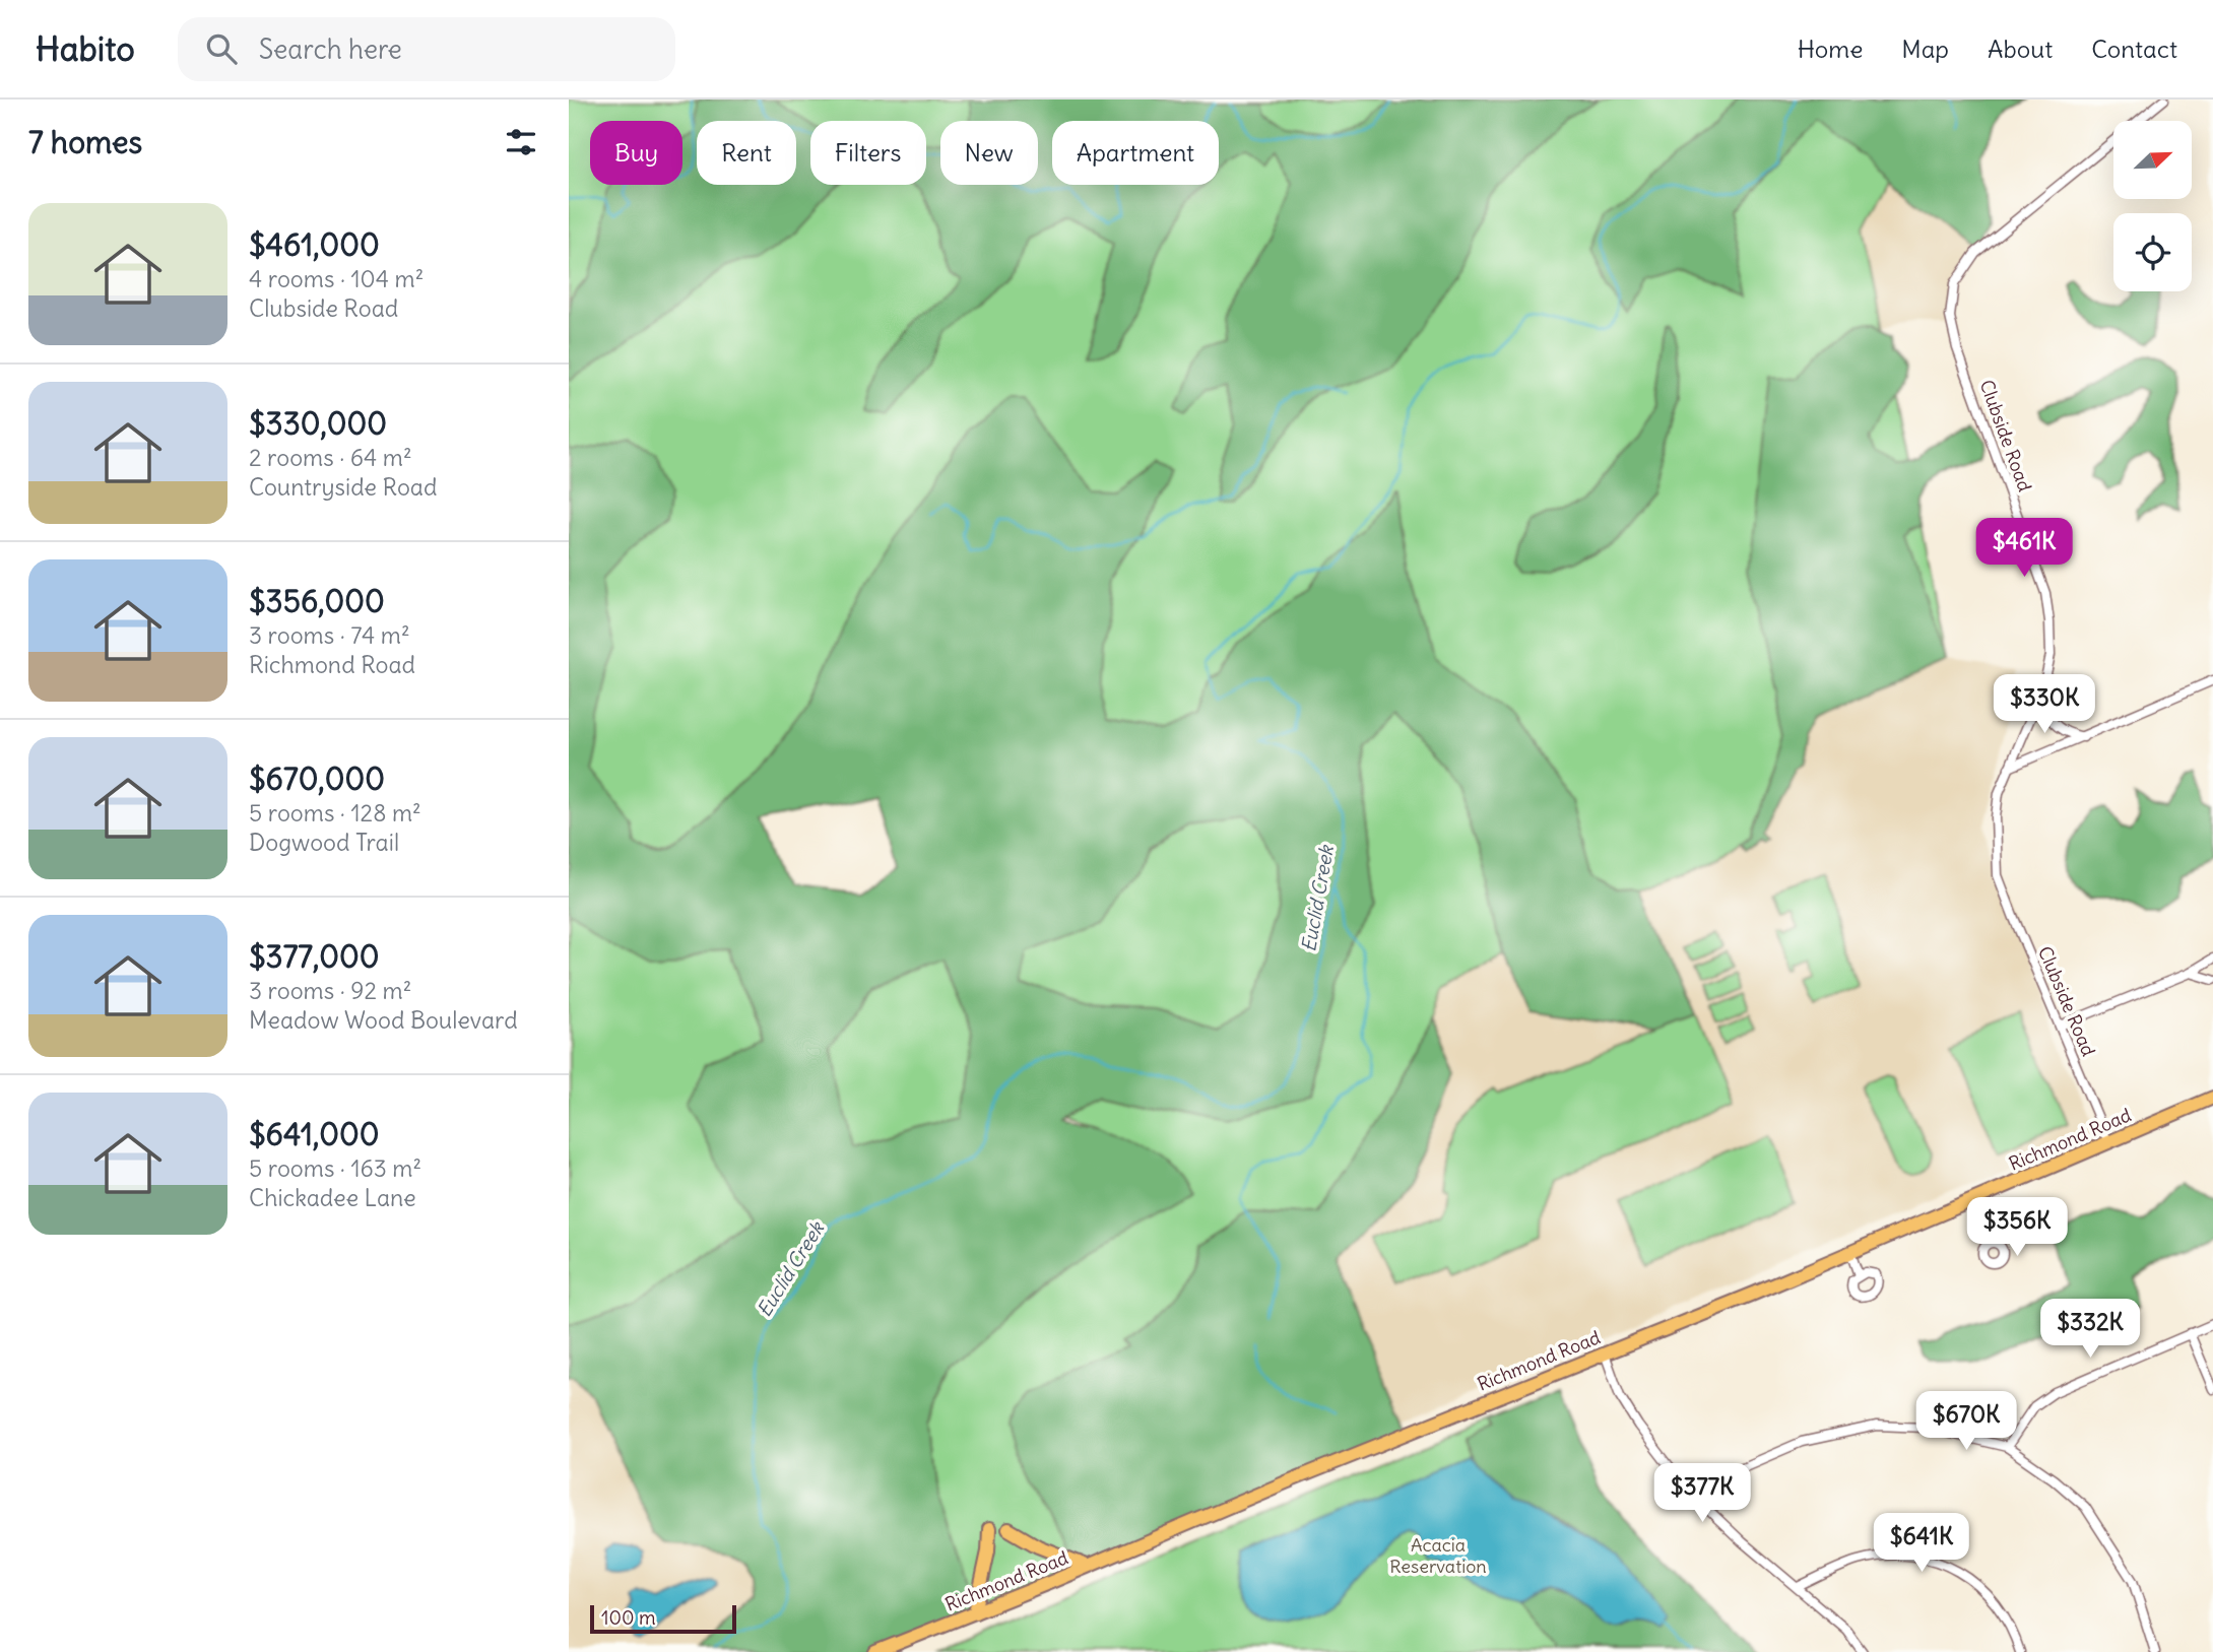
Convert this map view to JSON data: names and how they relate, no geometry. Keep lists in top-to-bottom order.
{
  "streets": {
    "main road": ["Richmond Road"],
    "street": ["Clubside Road"]
  },
  "crossings": [
    ["Clubside Road", "Richmond Road"]
  ],
  "water": ["Euclid Creek"],
  "parks": ["Acacia Reservation"],
  "scale_bar": "100 m",
  "north": "top right",
  "page": {
    "header": "Habito",
    "search": "Search here",
    "nav": [
      "Home",
      "Map",
      "About",
      "Contact"
    ],
    "heading": "7 homes",
    "chip": [
      "Buy",
      "Rent",
      "Filters",
      "New",
      "Apartment"
    ],
    "list": [
      {
        "name": "$461,000",
        "note": "4 rooms · 104 m² · Clubside Road"
      },
      {
        "name": "$330,000",
        "note": "2 rooms · 64 m² · Countryside Road"
      },
      {
        "name": "$356,000",
        "note": "3 rooms · 74 m² · Richmond Road"
      },
      {
        "name": "$670,000",
        "note": "5 rooms · 128 m² · Dogwood Trail"
      },
      {
        "name": "$377,000",
        "note": "3 rooms · 92 m² · Meadow Wood Boulevard"
      },
      {
        "name": "$641,000",
        "note": "5 rooms · 163 m² · Chickadee Lane"
      }
    ],
    "price": [
      "$461K",
      "$330K",
      "$356K",
      "$332K",
      "$670K",
      "$377K",
      "$641K"
    ],
    "scale": "100 m"
  }
}
